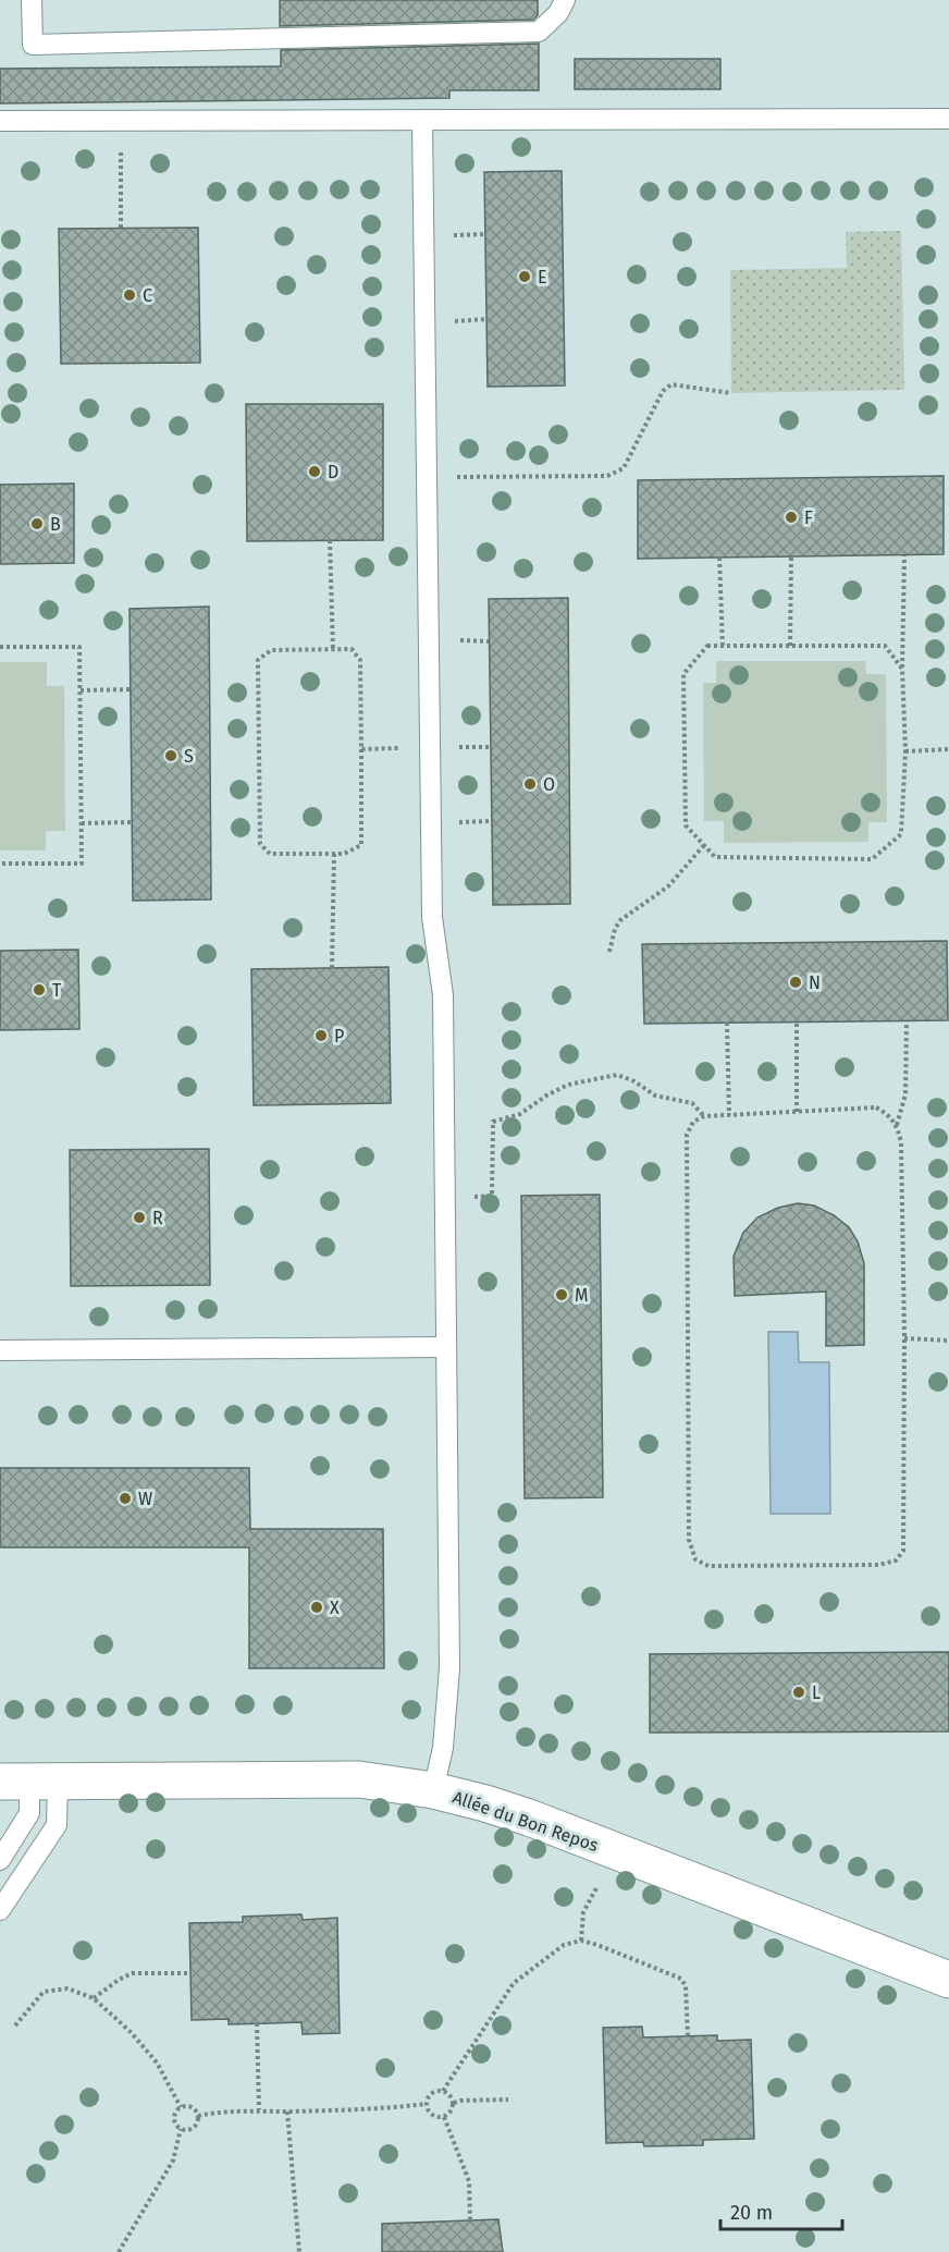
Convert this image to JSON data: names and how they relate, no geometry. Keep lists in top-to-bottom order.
{
  "streets": {
    "street": ["Allée du Bon Repos"]
  },
  "places": [
    "E",
    "C",
    "D",
    "F",
    "B",
    "S",
    "O",
    "N",
    "T",
    "P",
    "R",
    "M",
    "W",
    "X",
    "L"
  ],
  "scale_bar": "20 m"
}
